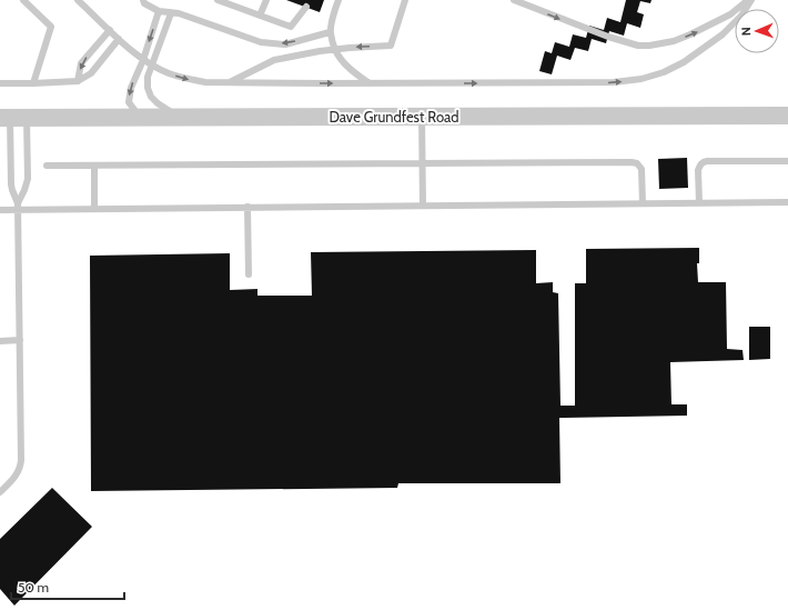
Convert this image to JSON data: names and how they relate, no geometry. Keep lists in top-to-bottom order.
{
  "streets": {
    "street": ["Dave Grundfest Road"]
  },
  "scale_bar": "50 m",
  "north": "left"
}
